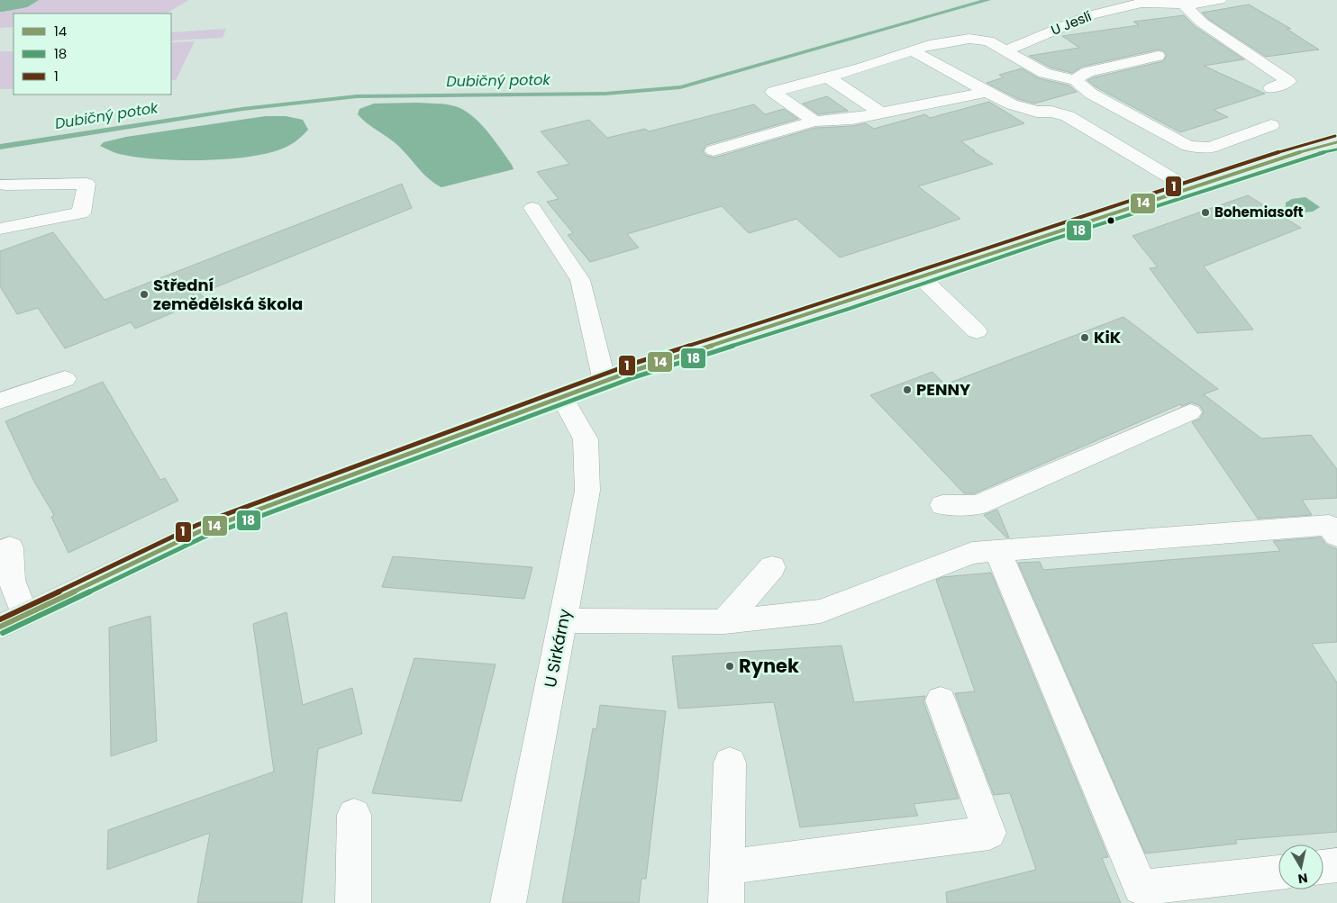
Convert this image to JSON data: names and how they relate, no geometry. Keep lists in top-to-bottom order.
{
  "streets": {
    "street": ["U Jeslí", "U Sirkárny"]
  },
  "water": ["Dubičný potok"],
  "places": [
    "Bohemiasoft",
    "Střední zemědělská škola",
    "KiK",
    "PENNY",
    "Rynek"
  ],
  "lines": ["transit line 1", "transit line 14", "transit line 18"],
  "legend": ["14", "18", "1"],
  "north": "bottom"
}
